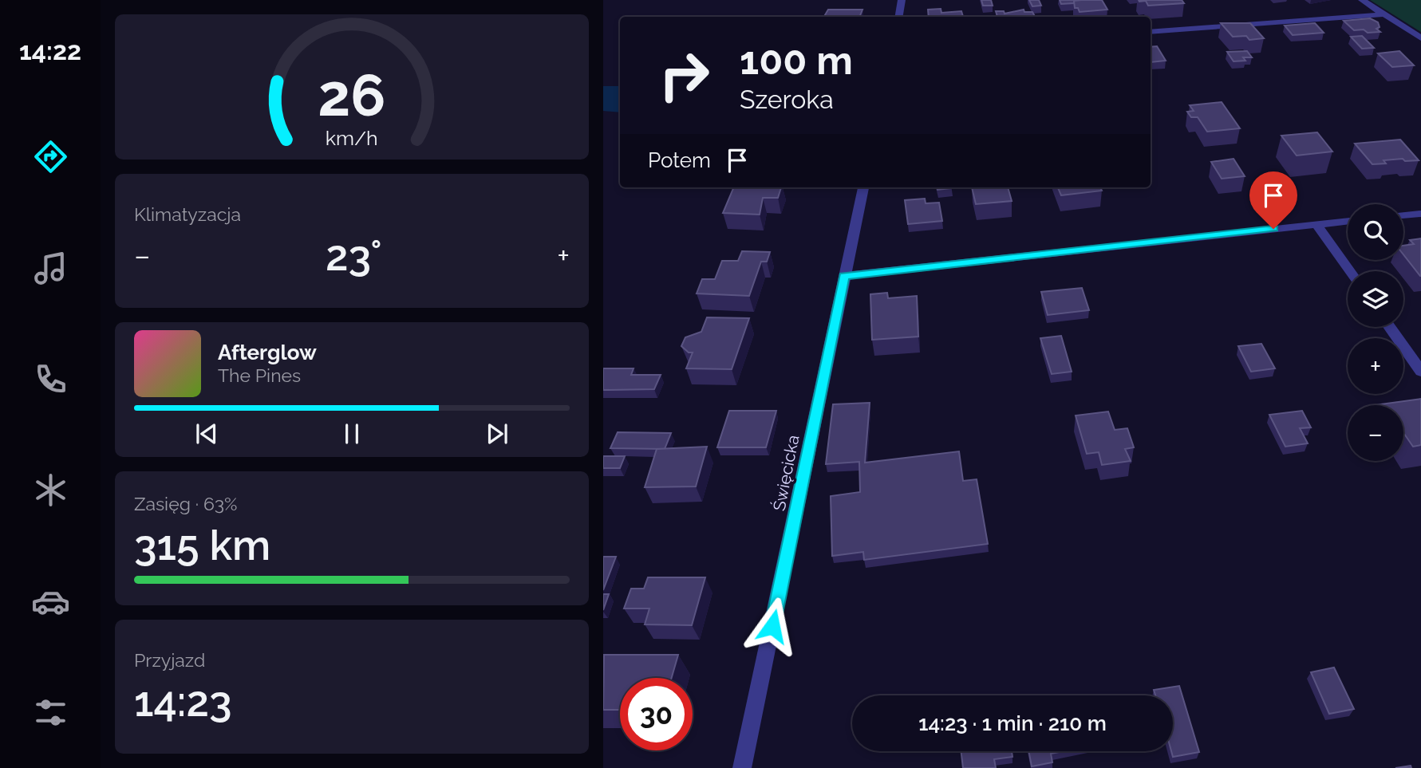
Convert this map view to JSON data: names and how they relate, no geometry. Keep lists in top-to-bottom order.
{
  "streets": {
    "street": ["Święcicka"]
  },
  "page": {
    "tabs": "14:22",
    "turn": ["100 m", "Szeroka"],
    "then": "Potem",
    "tile": [
      "Klimatyzacja",
      ["Zasięg · 63%", "315 km"],
      ["Przyjazd", "14:23"]
    ],
    "map_buttons": ["+", "−"],
    "heat": ["−", "23°", "+"],
    "song": ["Afterglow", "The Pines"],
    "limit": "30",
    "trip": "14:23 · 1 min · 210 m",
    "gauge": ["26", "km/h"]
  }
}
